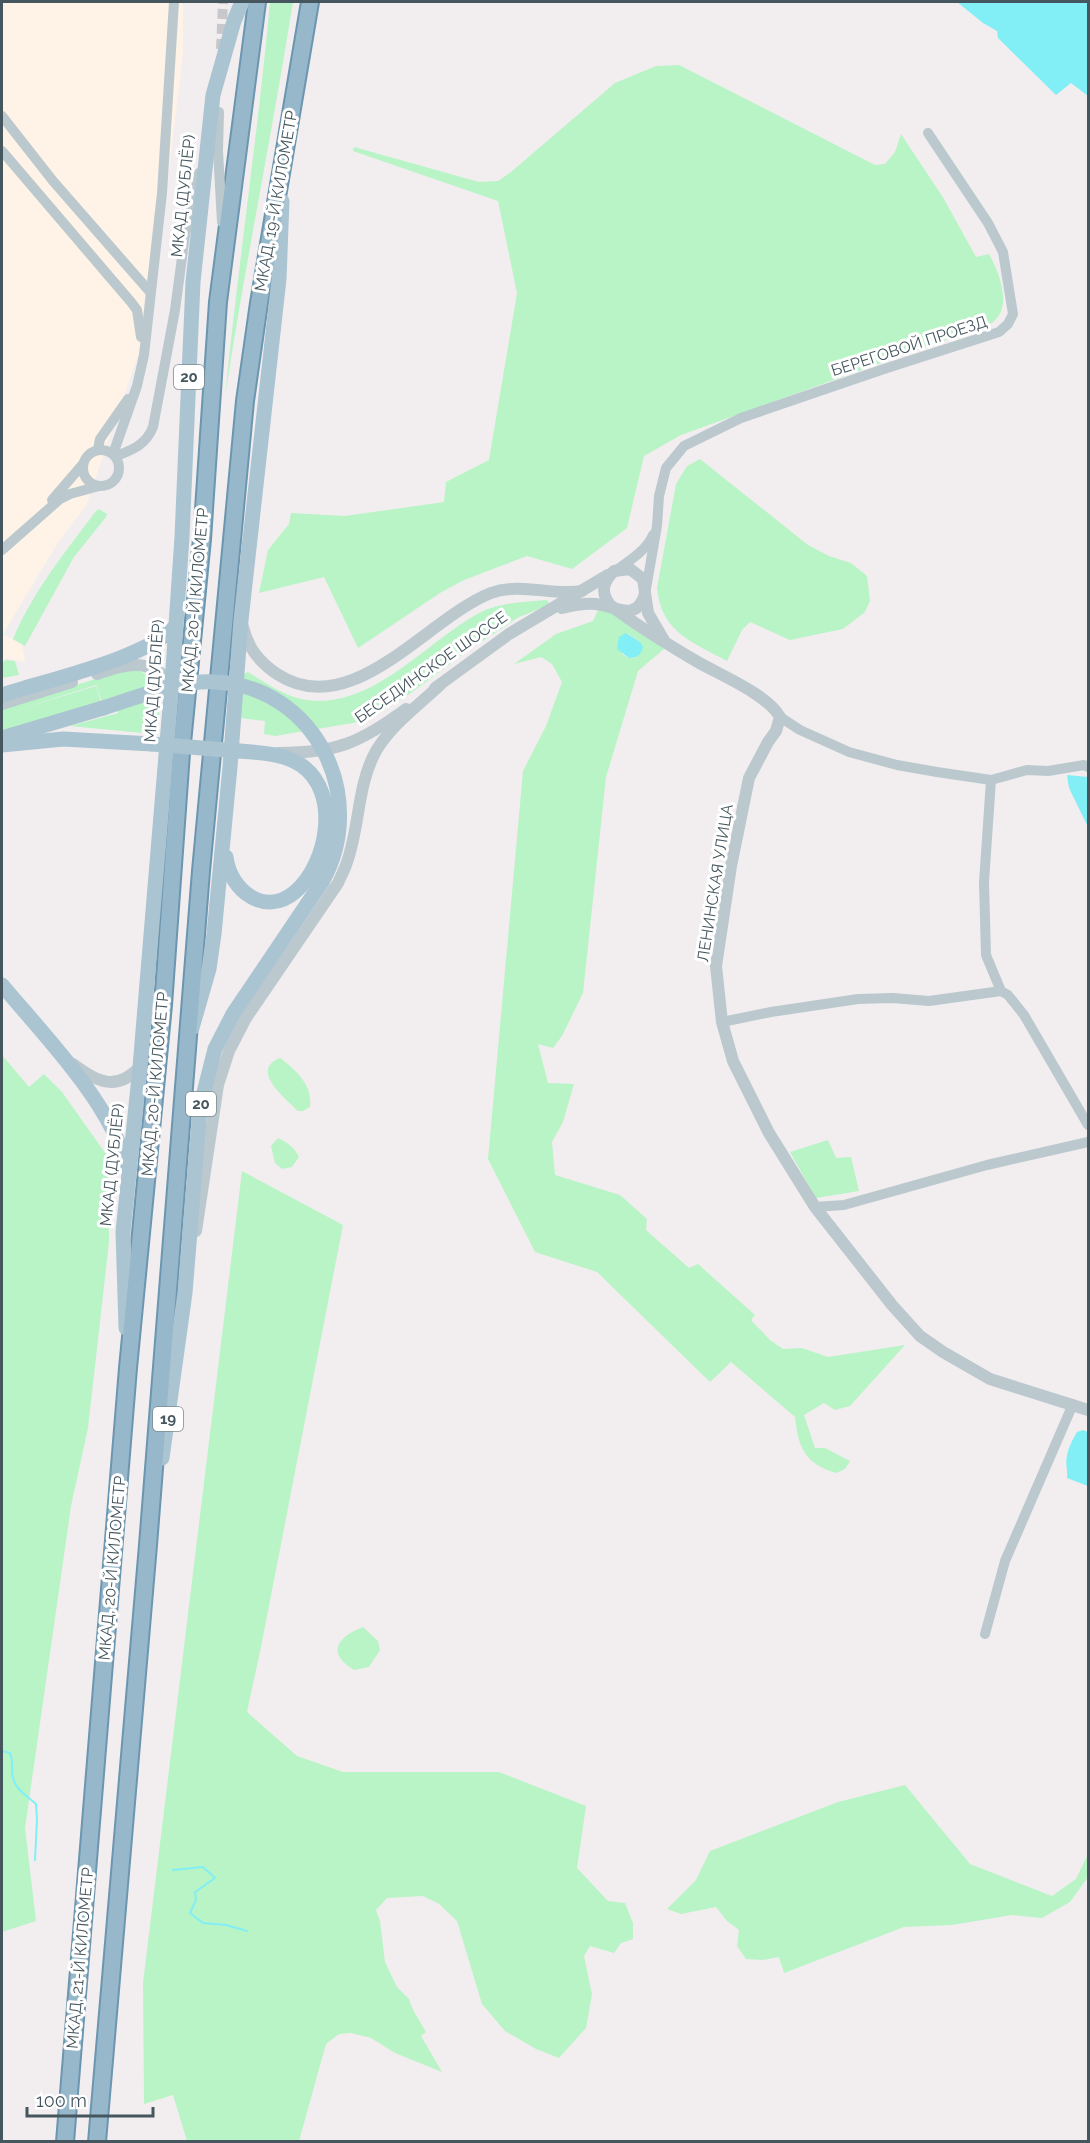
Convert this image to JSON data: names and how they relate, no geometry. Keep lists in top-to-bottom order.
{
  "streets": {
    "highway": ["МКАД, 19-Й КИЛОМЕТР", "МКАД, 20-Й КИЛОМЕТР", "МКАД, 21-Й КИЛОМЕТР"],
    "main road": [
      "МКАД (ДУБЛЁР)",
      "20",
      "БЕСЕДИНСКОЕ ШОССЕ",
      "19"
    ],
    "street": ["БЕРЕГОВОЙ ПРОЕЗД", "ЛЕНИНСКАЯ УЛИЦА"]
  },
  "crossings": [
    ["МКАД (ДУБЛЁР)", "МКАД, 20-Й КИЛОМЕТР"],
    ["МКАД, 19-Й КИЛОМЕТР", "МКАД, 20-Й КИЛОМЕТР"],
    ["20", "19"],
    ["МКАД, 20-Й КИЛОМЕТР", "19"],
    ["МКАД, 20-Й КИЛОМЕТР", "МКАД, 21-Й КИЛОМЕТР"],
    ["БЕСЕДИНСКОЕ ШОССЕ", "19"]
  ],
  "scale_bar": "100 m"
}
